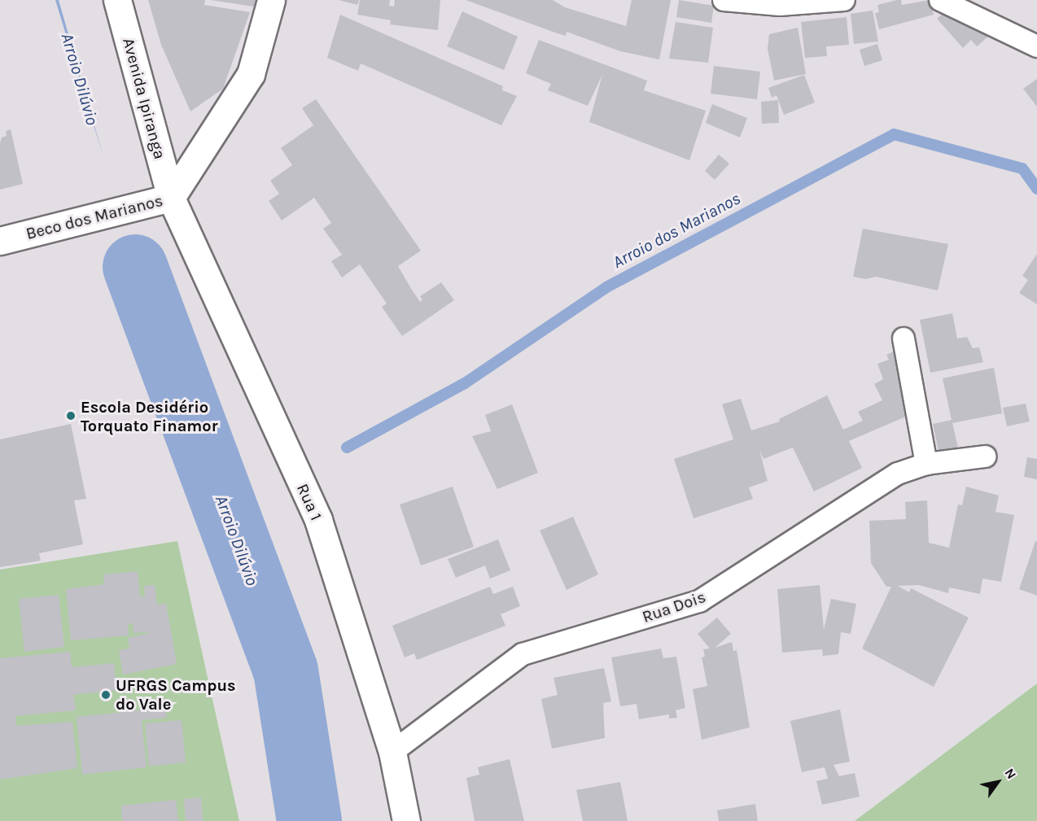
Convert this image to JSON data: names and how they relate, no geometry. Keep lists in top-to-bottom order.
{
  "streets": {
    "street": ["Avenida Ipiranga", "Beco dos Marianos", "Rua 1"],
    "lane": ["Rua Dois"]
  },
  "crossings": [
    ["Avenida Ipiranga", "Beco dos Marianos"],
    ["Avenida Ipiranga", "Rua 1"],
    ["Beco dos Marianos", "Rua 1"],
    ["Rua 1", "Rua Dois"]
  ],
  "water": ["Arroio Dilúvio", "Arroio dos Marianos"],
  "places": ["Escola Desidério Torquato Finamor", "UFRGS Campus do Vale"],
  "north": "top right"
}
